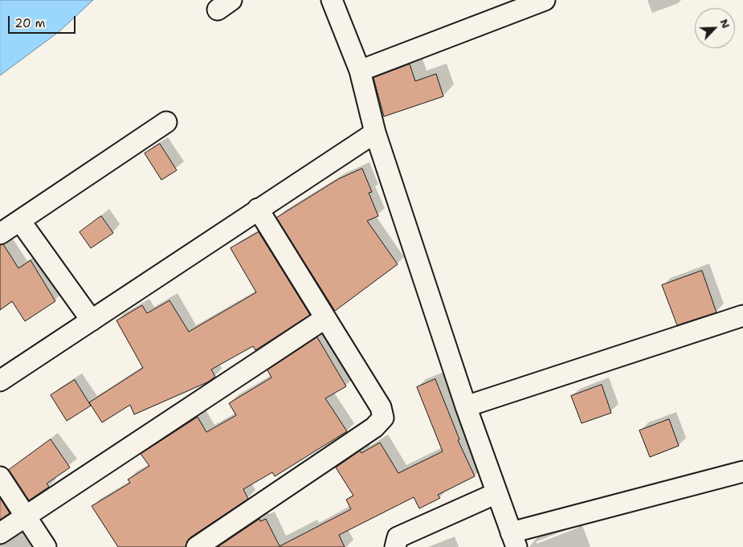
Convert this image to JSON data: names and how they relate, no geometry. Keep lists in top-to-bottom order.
{
  "scale_bar": "20 m",
  "north": "top right"
}
